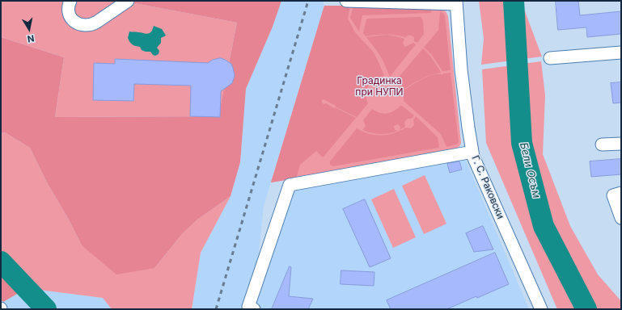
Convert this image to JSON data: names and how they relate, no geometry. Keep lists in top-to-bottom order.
{
  "streets": {
    "street": ["Г. С. Раковски"]
  },
  "water": ["Бели Осъм"],
  "parks": ["Градинка при НУПИ"],
  "north": "bottom"
}
